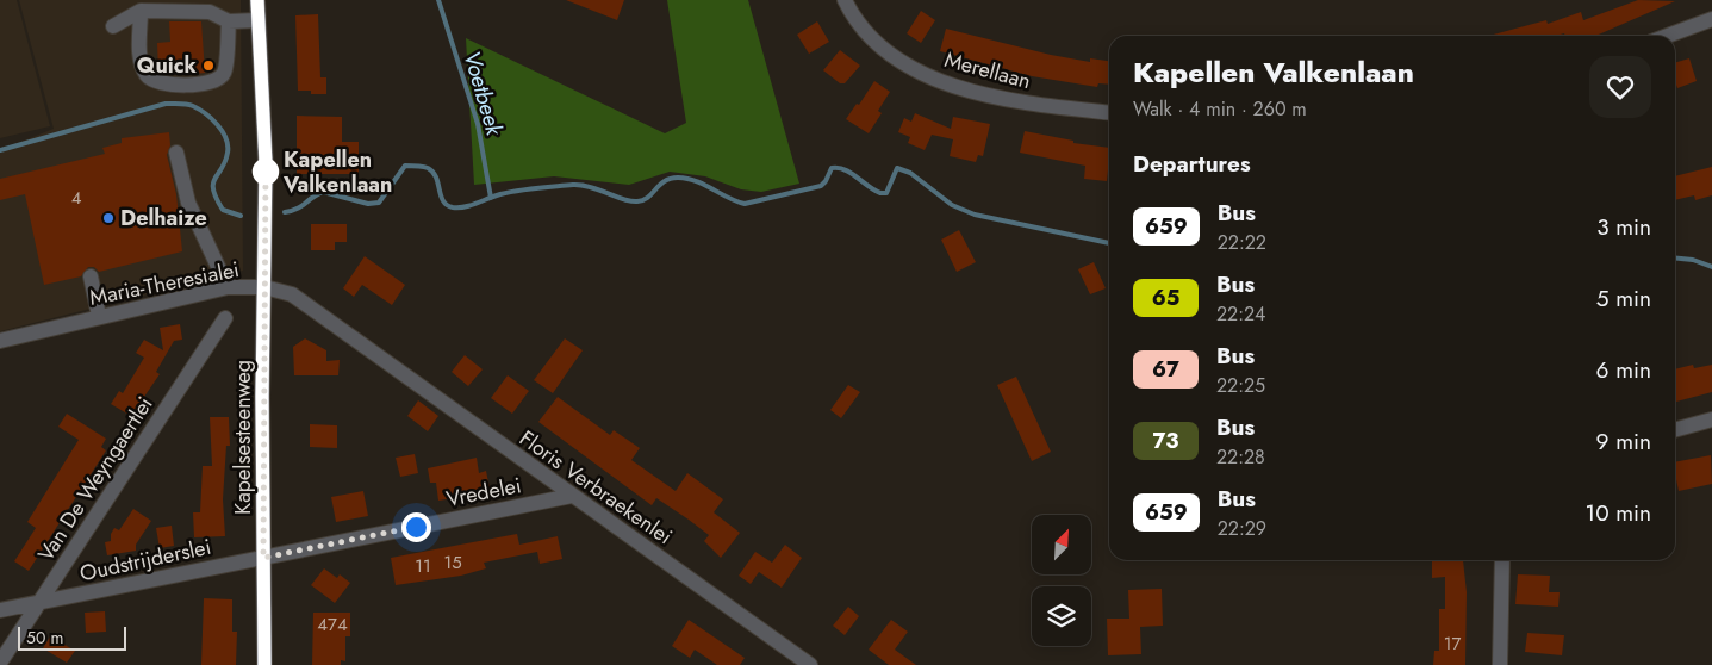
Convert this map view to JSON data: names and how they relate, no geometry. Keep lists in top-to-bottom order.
{
  "streets": {
    "main road": ["Kapelsesteenweg"],
    "street": [
      "Merellaan",
      "Maria-Theresialei",
      "Van De Weyngaertlei",
      "Floris Verbraekenlei",
      "Vredelei",
      "Oudstrijderslei"
    ]
  },
  "crossings": [
    ["Maria-Theresialei", "Kapelsesteenweg"],
    ["Maria-Theresialei", "Floris Verbraekenlei"],
    ["Kapelsesteenweg", "Vredelei"],
    ["Kapelsesteenweg", "Oudstrijderslei"],
    ["Van De Weyngaertlei", "Oudstrijderslei"],
    ["Floris Verbraekenlei", "Vredelei"],
    ["Vredelei", "Oudstrijderslei"]
  ],
  "water": ["Voetbeek"],
  "places": ["Quick", "Kapellen Valkenlaan", "Delhaize"],
  "lines": ["bus line 659"],
  "house_numbers": [
    "4",
    "15",
    "11",
    "474",
    "17"
  ],
  "scale_bar": "50 m",
  "north": "top right",
  "page": {
    "heading": [
      ["Kapellen Valkenlaan", "Walk · 4 min · 260 m"],
      "Departures"
    ],
    "list": [
      {
        "mark": "659",
        "name": "Bus",
        "note": "22:22",
        "value": "3 min"
      },
      {
        "mark": "65",
        "name": "Bus",
        "note": "22:24",
        "value": "5 min"
      },
      {
        "mark": "67",
        "name": "Bus",
        "note": "22:25",
        "value": "6 min"
      },
      {
        "mark": "73",
        "name": "Bus",
        "note": "22:28",
        "value": "9 min"
      },
      {
        "mark": "659",
        "name": "Bus",
        "note": "22:29",
        "value": "10 min"
      }
    ],
    "scale": "50 m"
  }
}
